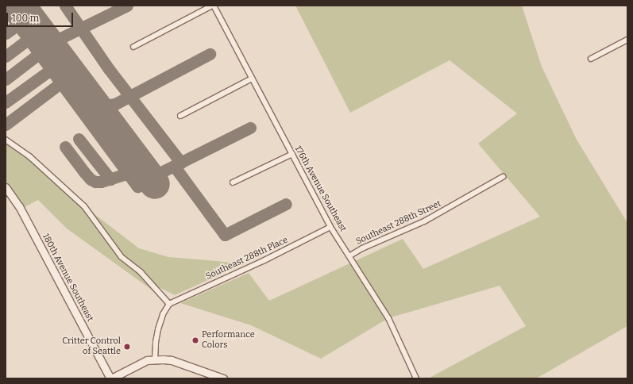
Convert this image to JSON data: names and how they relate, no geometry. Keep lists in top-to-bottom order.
{
  "streets": {
    "street": [
      "176th Avenue Southeast",
      "Southeast 288th Street",
      "Southeast 288th Place",
      "180th Avenue Southeast"
    ]
  },
  "crossings": [
    ["176th Avenue Southeast", "Southeast 288th Street"],
    ["176th Avenue Southeast", "Southeast 288th Place"]
  ],
  "places": ["Performance Colors", "Critter Control of Seattle"],
  "scale_bar": "100 m"
}
